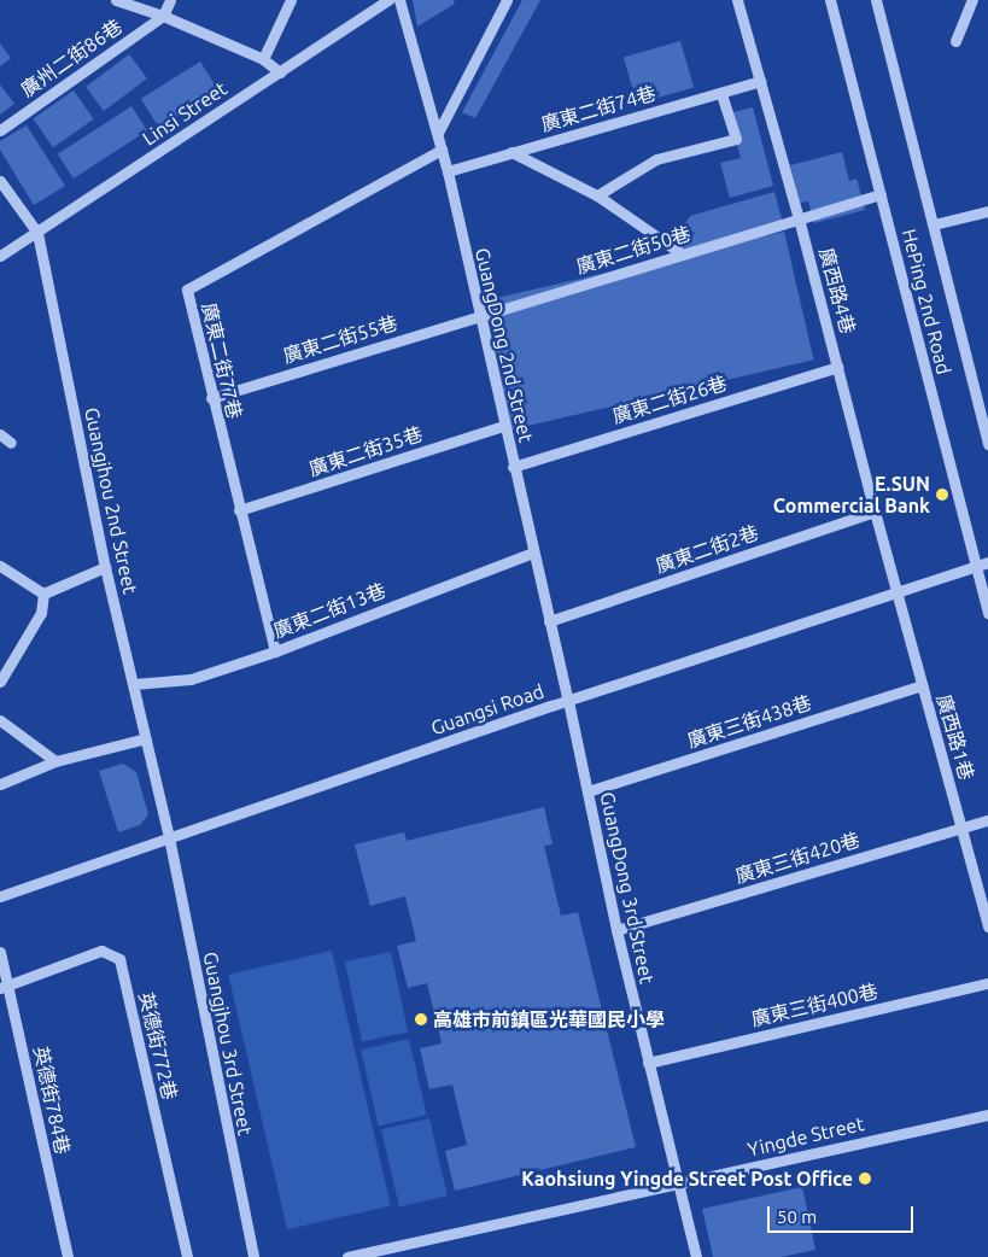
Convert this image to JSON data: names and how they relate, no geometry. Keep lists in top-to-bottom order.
{
  "streets": {
    "street": [
      "廣州二街86巷",
      "廣東二街74巷",
      "Linsi Street",
      "廣東二街50巷",
      "廣西路4巷",
      "HePing 2nd Road",
      "廣東二街55巷",
      "GuangDong 2nd Street",
      "廣東二街77巷",
      "廣東二街26巷",
      "廣東二街35巷",
      "Guangjhou 2nd Street",
      "廣東二街2巷",
      "廣東二街13巷",
      "Guangsi Road",
      "廣東三街438巷",
      "廣西路1巷",
      "廣東三街420巷",
      "GuangDong 3rd Street",
      "廣東三街400巷",
      "Guangjhou 3rd Street",
      "英德街772巷",
      "英德街784巷",
      "Yingde Street"
    ]
  },
  "crossings": [
    ["廣東二街74巷", "廣西路4巷"],
    ["廣東二街74巷", "GuangDong 2nd Street"],
    ["Linsi Street", "Guangjhou 2nd Street"],
    ["廣東二街50巷", "廣西路4巷"],
    ["廣東二街50巷", "HePing 2nd Road"],
    ["廣東二街50巷", "廣東二街55巷"],
    ["廣東二街50巷", "GuangDong 2nd Street"],
    ["廣西路4巷", "廣東二街26巷"],
    ["廣西路4巷", "廣東二街2巷"],
    ["廣西路4巷", "Guangsi Road"],
    ["廣西路4巷", "廣西路1巷"],
    ["HePing 2nd Road", "Guangsi Road"],
    ["廣東二街55巷", "GuangDong 2nd Street"],
    ["廣東二街55巷", "廣東二街77巷"],
    ["GuangDong 2nd Street", "廣東二街77巷"],
    ["GuangDong 2nd Street", "廣東二街26巷"],
    ["GuangDong 2nd Street", "廣東二街35巷"],
    ["GuangDong 2nd Street", "廣東二街2巷"],
    ["GuangDong 2nd Street", "廣東二街13巷"],
    ["GuangDong 2nd Street", "Guangsi Road"],
    ["GuangDong 2nd Street", "GuangDong 3rd Street"],
    ["廣東二街77巷", "廣東二街35巷"],
    ["廣東二街77巷", "廣東二街13巷"],
    ["Guangjhou 2nd Street", "廣東二街13巷"],
    ["Guangjhou 2nd Street", "Guangsi Road"],
    ["Guangjhou 2nd Street", "Guangjhou 3rd Street"],
    ["Guangsi Road", "廣西路1巷"],
    ["Guangsi Road", "GuangDong 3rd Street"],
    ["Guangsi Road", "Guangjhou 3rd Street"],
    ["廣東三街438巷", "廣西路1巷"],
    ["廣東三街438巷", "GuangDong 3rd Street"],
    ["廣西路1巷", "廣東三街420巷"],
    ["廣東三街420巷", "GuangDong 3rd Street"],
    ["GuangDong 3rd Street", "廣東三街400巷"],
    ["GuangDong 3rd Street", "Yingde Street"],
    ["英德街772巷", "英德街784巷"]
  ],
  "places": ["E.SUN Commercial Bank", "高雄市前鎮區光華國民小學", "Kaohsiung Yingde Street Post Office"],
  "scale_bar": "50 m"
}
